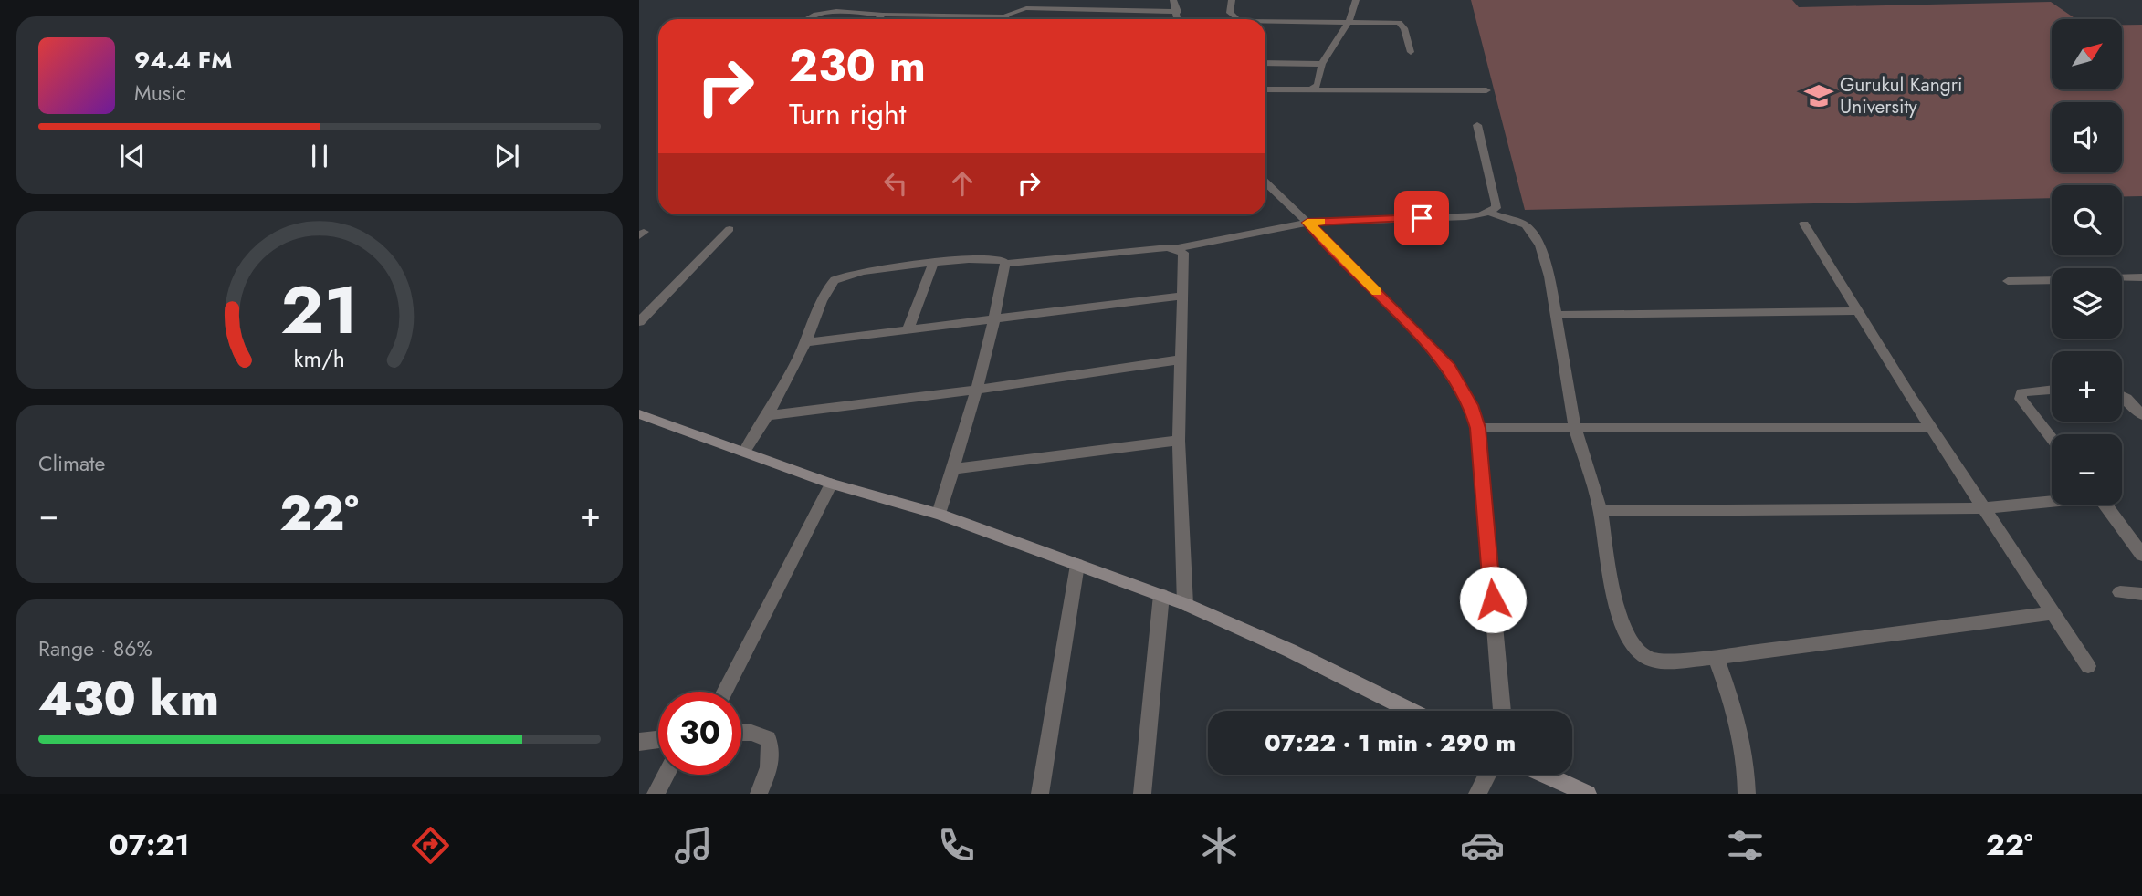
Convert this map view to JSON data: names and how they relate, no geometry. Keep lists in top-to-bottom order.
{
  "places": {
    "school or university": ["Gurukul Kangri University"]
  },
  "north": "top right",
  "page": {
    "map_buttons": ["+", "−"],
    "turn": ["230 m", "Turn right"],
    "song": ["94.4 FM", "Music"],
    "tile": [
      "Climate",
      ["Range · 86%", "430 km"]
    ],
    "heat": ["−", "22°", "+"],
    "limit": "30",
    "trip": "07:22 · 1 min · 290 m",
    "tabs": ["07:21", "22°"],
    "gauge": ["21", "km/h"]
  }
}
